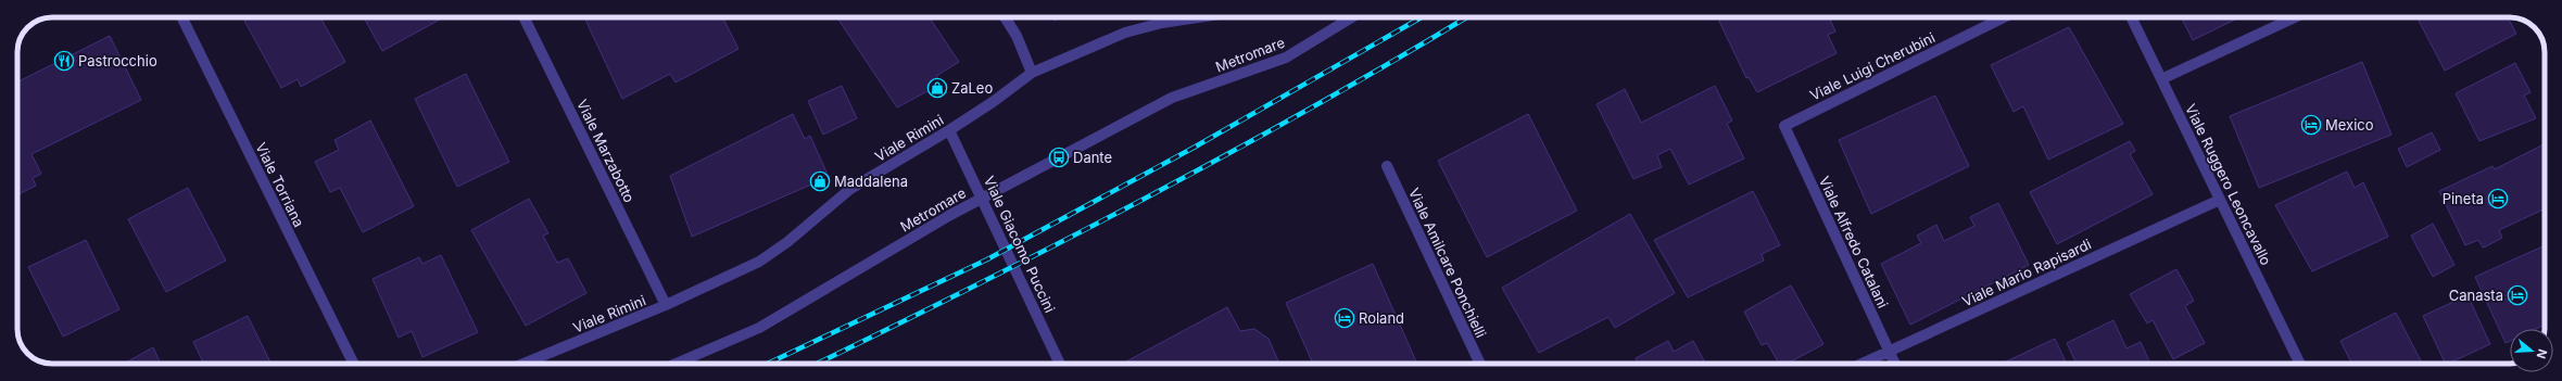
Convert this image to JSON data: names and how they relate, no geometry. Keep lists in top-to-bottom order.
{
  "streets": {
    "street": [
      "Metromare",
      "Viale Luigi Cherubini",
      "Viale Rimini",
      "Viale Marzabotto",
      "Viale Torriana",
      "Viale Ruggero Leoncavallo",
      "Viale Alfredo Catalani",
      "Viale Giacomo Puccini",
      "Viale Amilcare Ponchielli",
      "Viale Mario Rapisardi"
    ]
  },
  "crossings": [
    ["Viale Luigi Cherubini", "Viale Alfredo Catalani"],
    ["Viale Rimini", "Viale Marzabotto"],
    ["Viale Rimini", "Viale Giacomo Puccini"],
    ["Viale Ruggero Leoncavallo", "Viale Mario Rapisardi"],
    ["Viale Alfredo Catalani", "Viale Mario Rapisardi"]
  ],
  "places": {
    "restaurant": ["Pastrocchio"],
    "shop": ["ZaLeo", "Maddalena"],
    "hotel": [
      "Mexico",
      "Pineta",
      "Canasta",
      "Roland"
    ],
    "bus stop": ["Dante"]
  },
  "north": "right"
}
